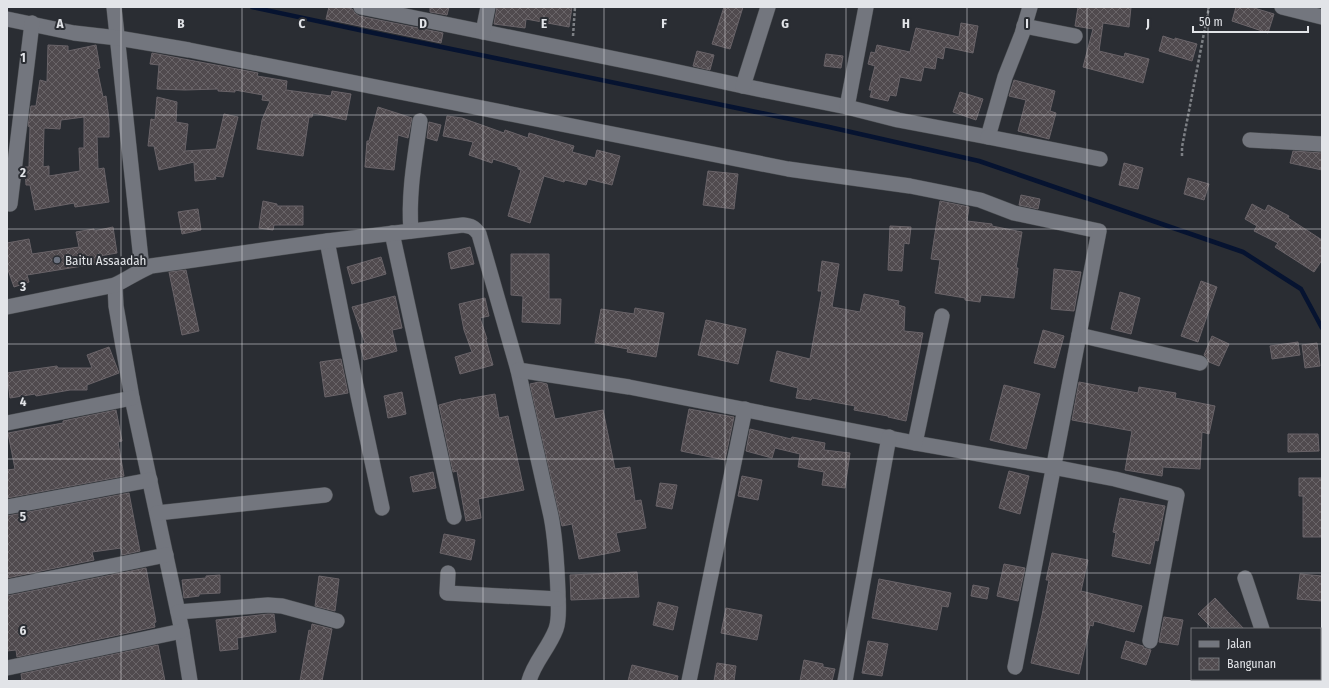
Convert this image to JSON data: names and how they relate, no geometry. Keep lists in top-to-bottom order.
{
  "places": ["Baitu Assaadah"],
  "legend": ["Jalan", "Bangunan"],
  "scale_bar": "50 m",
  "grid": {
    "columns": [
      "A",
      "B",
      "C",
      "D",
      "E",
      "F",
      "G",
      "H",
      "I",
      "J"
    ],
    "rows": [
      "1",
      "2",
      "3",
      "4",
      "5",
      "6"
    ]
  }
}
